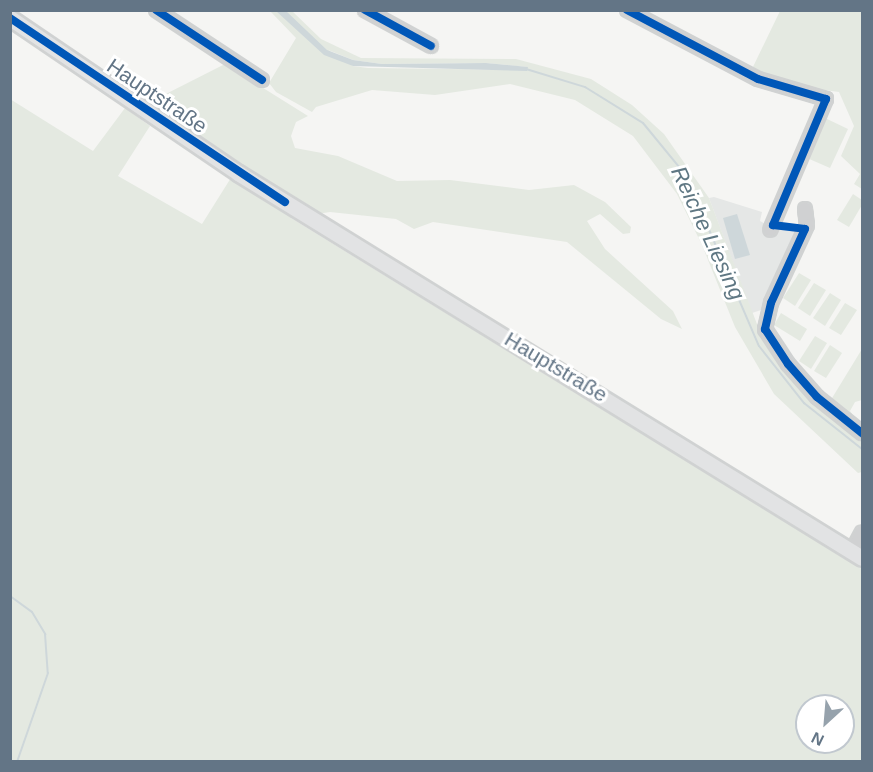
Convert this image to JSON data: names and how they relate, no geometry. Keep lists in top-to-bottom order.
{
  "streets": {
    "main road": ["Hauptstraße"]
  },
  "water": ["Reiche Liesing"],
  "north": "bottom left"
}
